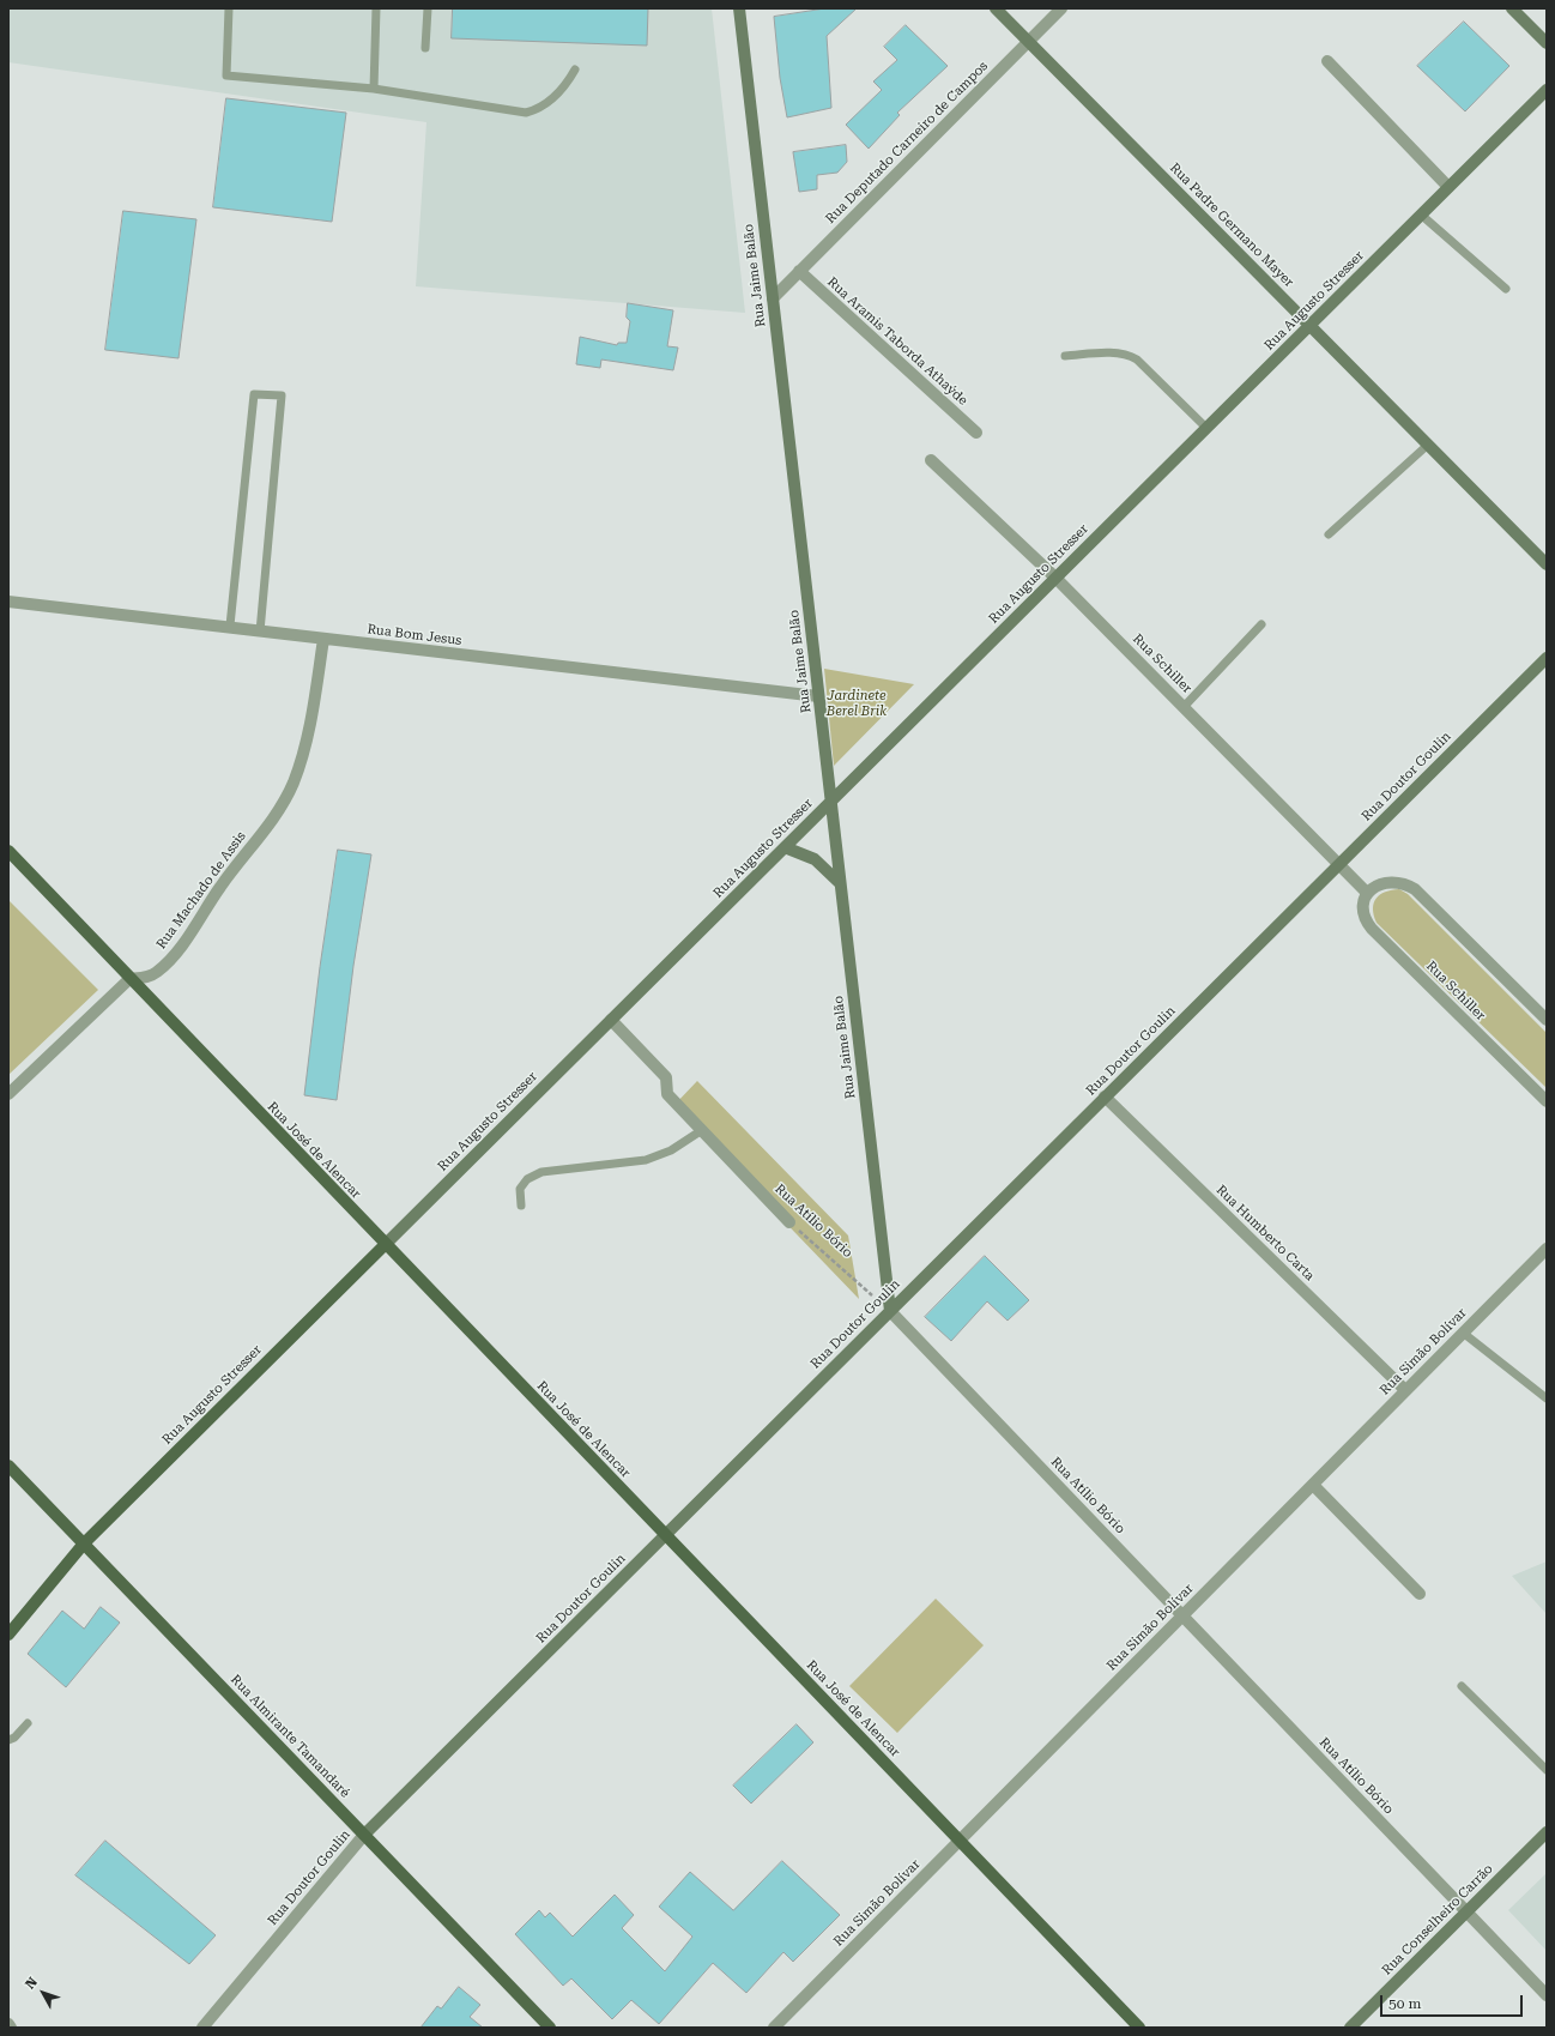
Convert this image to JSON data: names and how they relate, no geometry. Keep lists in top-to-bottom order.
{
  "streets": {
    "main road": ["Rua Augusto Stresser", "Rua José de Alencar", "Rua Almirante Tamandaré"],
    "street": [
      "Rua Deputado Carneiro de Campos",
      "Rua Padre Germano Mayer",
      "Rua Jaime Balão",
      "Rua Aramis Taborda Athaýde",
      "Rua Bom Jesus",
      "Rua Schiller",
      "Rua Doutor Goulin",
      "Rua Machado de Assis",
      "Rua Atílio Bório",
      "Rua Humberto Carta",
      "Rua Simão Bolívar",
      "Rua Conselheiro Carrão"
    ]
  },
  "crossings": [
    ["Rua Deputado Carneiro de Campos", "Rua Padre Germano Mayer"],
    ["Rua Deputado Carneiro de Campos", "Rua Jaime Balão"],
    ["Rua Deputado Carneiro de Campos", "Rua Aramis Taborda Athaýde"],
    ["Rua Padre Germano Mayer", "Rua Augusto Stresser"],
    ["Rua Jaime Balão", "Rua Augusto Stresser"],
    ["Rua Jaime Balão", "Rua Bom Jesus"],
    ["Rua Jaime Balão", "Rua Doutor Goulin"],
    ["Rua Jaime Balão", "Rua Atílio Bório"],
    ["Rua Augusto Stresser", "Rua Schiller"],
    ["Rua Augusto Stresser", "Rua José de Alencar"],
    ["Rua Augusto Stresser", "Rua Atílio Bório"],
    ["Rua Augusto Stresser", "Rua Almirante Tamandaré"],
    ["Rua Bom Jesus", "Rua Machado de Assis"],
    ["Rua Schiller", "Rua Doutor Goulin"],
    ["Rua Doutor Goulin", "Rua José de Alencar"],
    ["Rua Doutor Goulin", "Rua Atílio Bório"],
    ["Rua Doutor Goulin", "Rua Humberto Carta"],
    ["Rua Doutor Goulin", "Rua Almirante Tamandaré"],
    ["Rua Machado de Assis", "Rua José de Alencar"],
    ["Rua José de Alencar", "Rua Simão Bolívar"],
    ["Rua Atílio Bório", "Rua Simão Bolívar"],
    ["Rua Atílio Bório", "Rua Conselheiro Carrão"],
    ["Rua Humberto Carta", "Rua Simão Bolívar"]
  ],
  "parks": ["Jardinete Berel Brik"],
  "scale_bar": "50 m",
  "north": "top left"
}
